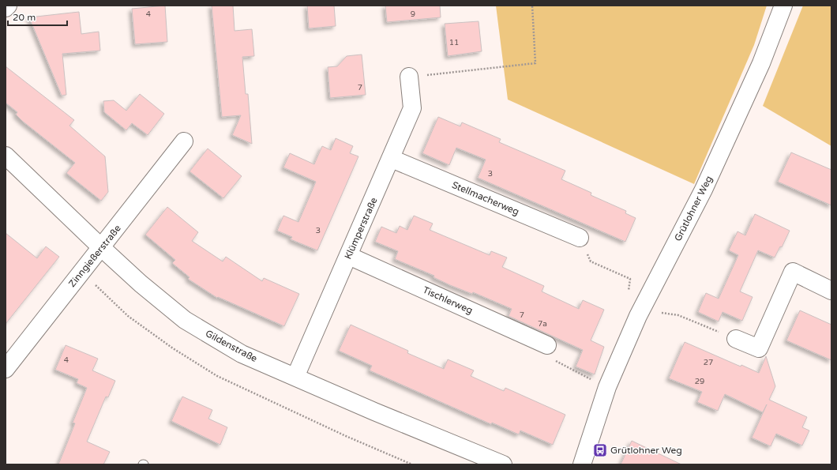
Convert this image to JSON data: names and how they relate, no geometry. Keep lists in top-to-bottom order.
{
  "streets": {
    "street": [
      "Stellmacherweg",
      "Grütlohner Weg",
      "Klümperstraße",
      "Zinngießerstraße",
      "Tischlerweg",
      "Gildenstraße"
    ]
  },
  "crossings": [
    ["Stellmacherweg", "Klümperstraße"],
    ["Klümperstraße", "Tischlerweg"],
    ["Klümperstraße", "Gildenstraße"],
    ["Zinngießerstraße", "Gildenstraße"]
  ],
  "places": {
    "bus stop": ["Grütlohner Weg"]
  },
  "house_numbers": [
    "4",
    "9",
    "11",
    "7",
    "3",
    "3",
    "7",
    "7a",
    "4",
    "27",
    "29"
  ],
  "scale_bar": "20 m"
}
